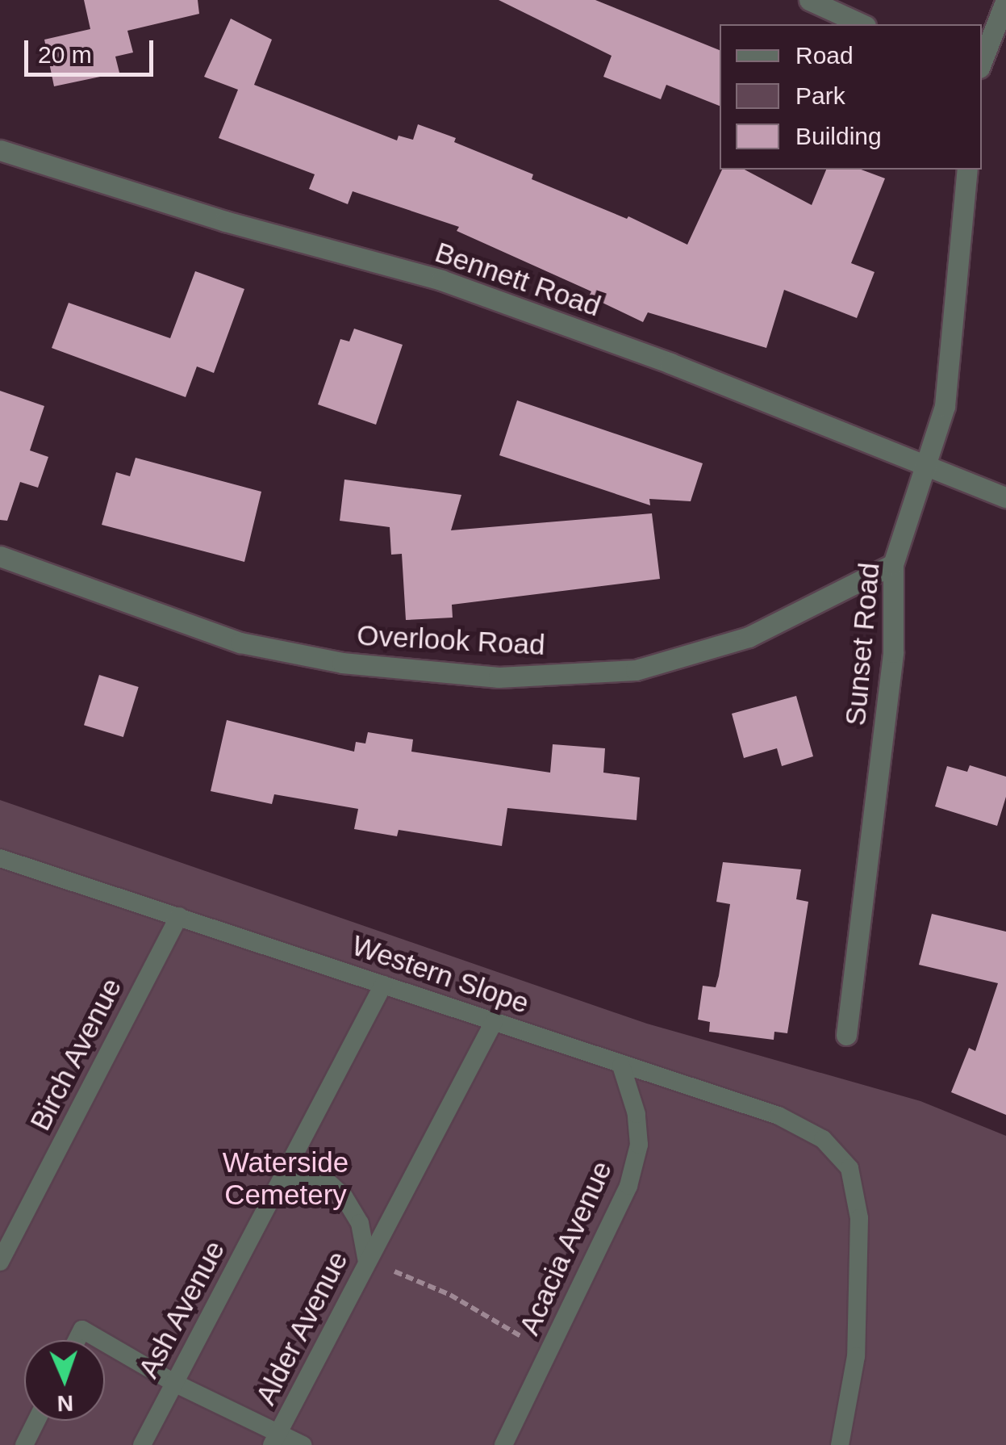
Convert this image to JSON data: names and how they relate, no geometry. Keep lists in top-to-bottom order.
{
  "streets": {
    "street": ["Bennett Road", "Overlook Road", "Sunset Road"],
    "lane": [
      "Western Slope",
      "Birch Avenue",
      "Acacia Avenue",
      "Ash Avenue",
      "Alder Avenue"
    ]
  },
  "crossings": [
    ["Bennett Road", "Sunset Road"],
    ["Overlook Road", "Sunset Road"],
    ["Western Slope", "Birch Avenue"],
    ["Western Slope", "Acacia Avenue"],
    ["Western Slope", "Ash Avenue"],
    ["Western Slope", "Alder Avenue"]
  ],
  "parks": ["Waterside Cemetery"],
  "legend": ["Road", "Park", "Building"],
  "scale_bar": "20 m",
  "north": "bottom"
}
